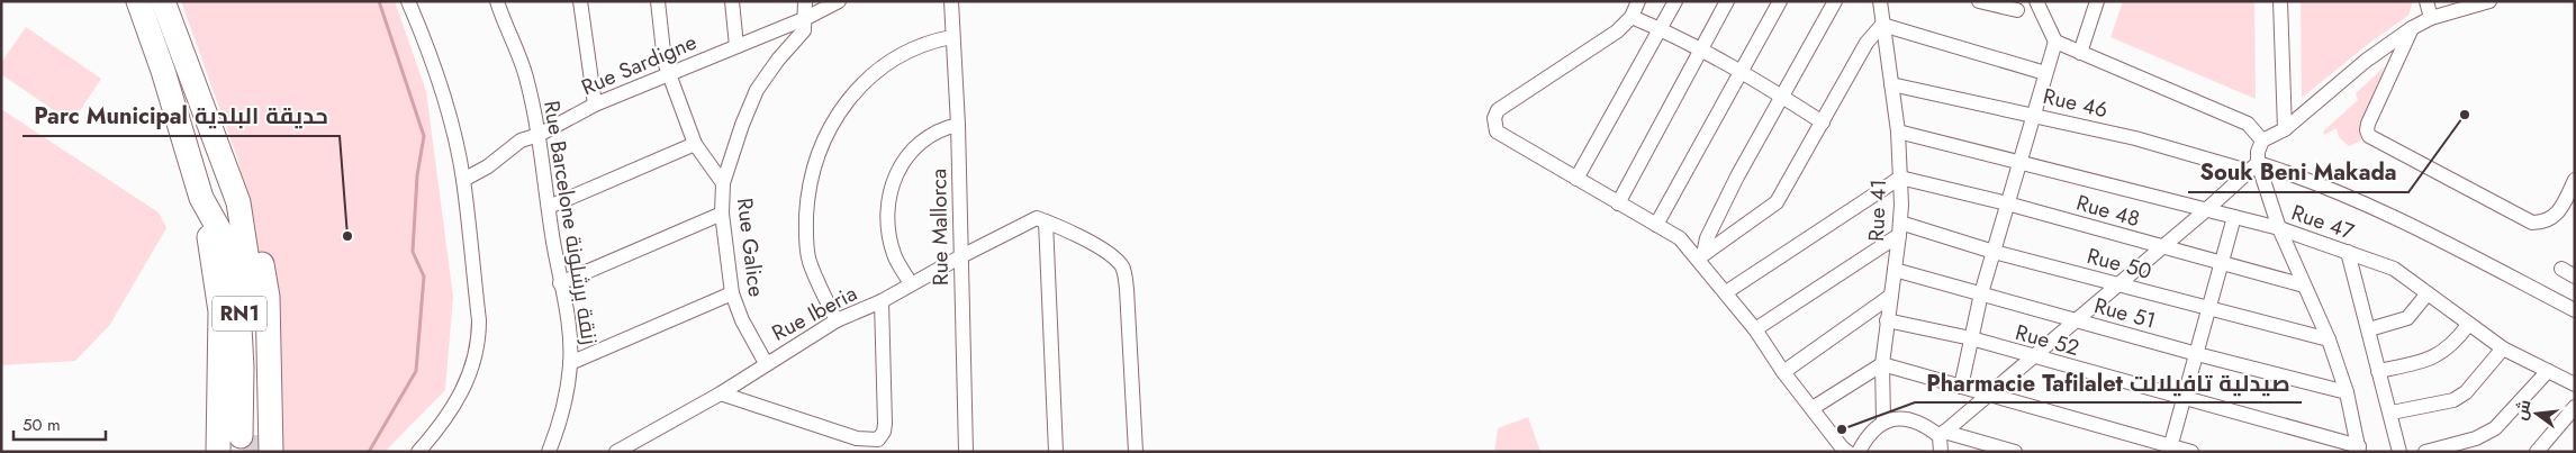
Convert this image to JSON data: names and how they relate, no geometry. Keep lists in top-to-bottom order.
{
  "streets": {
    "highway": ["RN1"],
    "street": [
      "Rue Sardigne",
      "Rue 46",
      "Rue 41",
      "Rue 48",
      "Rue 47",
      "Rue Barcelone زنقة برشلونة",
      "Rue Mallorca",
      "Rue Galice",
      "Rue 50",
      "Rue Iberia",
      "Rue 51",
      "Rue 52"
    ]
  },
  "crossings": [
    ["Rue Sardigne", "Rue Barcelone زنقة برشلونة"],
    ["Rue Sardigne", "Rue Galice"],
    ["Rue 46", "Rue 41"],
    ["Rue 41", "Rue 48"],
    ["Rue 41", "Rue 47"],
    ["Rue 41", "Rue 50"],
    ["Rue 41", "Rue 51"],
    ["Rue 41", "Rue 52"],
    ["Rue Mallorca", "Rue Iberia"],
    ["Rue Galice", "Rue Iberia"]
  ],
  "places": ["Souk Beni Makada", "Parc Municipal حديقة البلدية", "Pharmacie Tafilalet صيدلية تافيلالت"],
  "scale_bar": "50 m",
  "north": "left"
}
